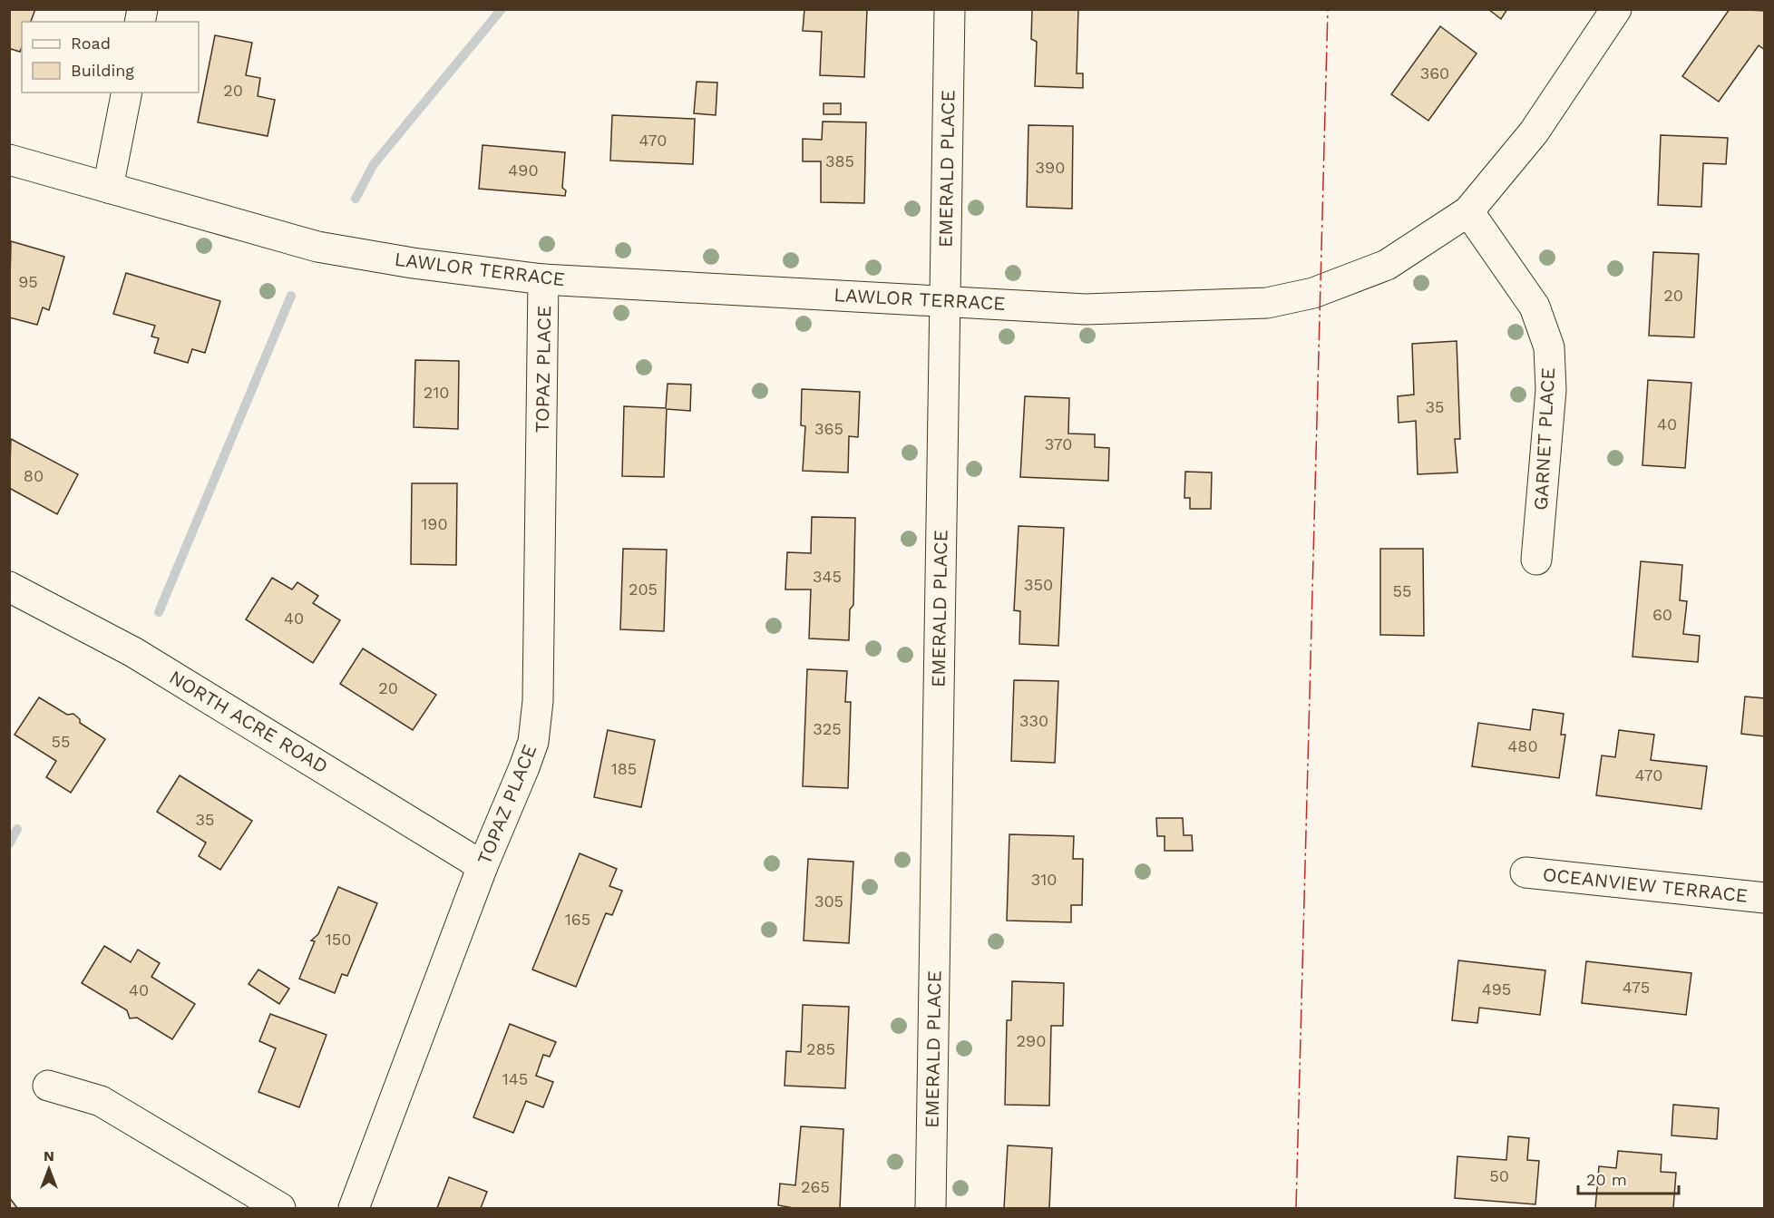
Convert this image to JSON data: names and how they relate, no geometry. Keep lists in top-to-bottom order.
{
  "streets": {
    "street": [
      "EMERALD PLACE",
      "LAWLOR TERRACE",
      "TOPAZ PLACE",
      "GARNET PLACE",
      "NORTH ACRE ROAD",
      "OCEANVIEW TERRACE"
    ]
  },
  "crossings": [
    ["EMERALD PLACE", "LAWLOR TERRACE"],
    ["LAWLOR TERRACE", "TOPAZ PLACE"],
    ["LAWLOR TERRACE", "GARNET PLACE"],
    ["TOPAZ PLACE", "NORTH ACRE ROAD"]
  ],
  "house_numbers": [
    "360",
    "20",
    "470",
    "385",
    "390",
    "490",
    "95",
    "20",
    "210",
    "35",
    "40",
    "365",
    "370",
    "80",
    "190",
    "345",
    "350",
    "205",
    "55",
    "60",
    "40",
    "20",
    "330",
    "325",
    "55",
    "480",
    "185",
    "470",
    "35",
    "310",
    "305",
    "165",
    "150",
    "475",
    "495",
    "40",
    "290",
    "285",
    "145",
    "50",
    "265"
  ],
  "legend": ["Road", "Building"],
  "scale_bar": "20 m",
  "north": "top"
}
